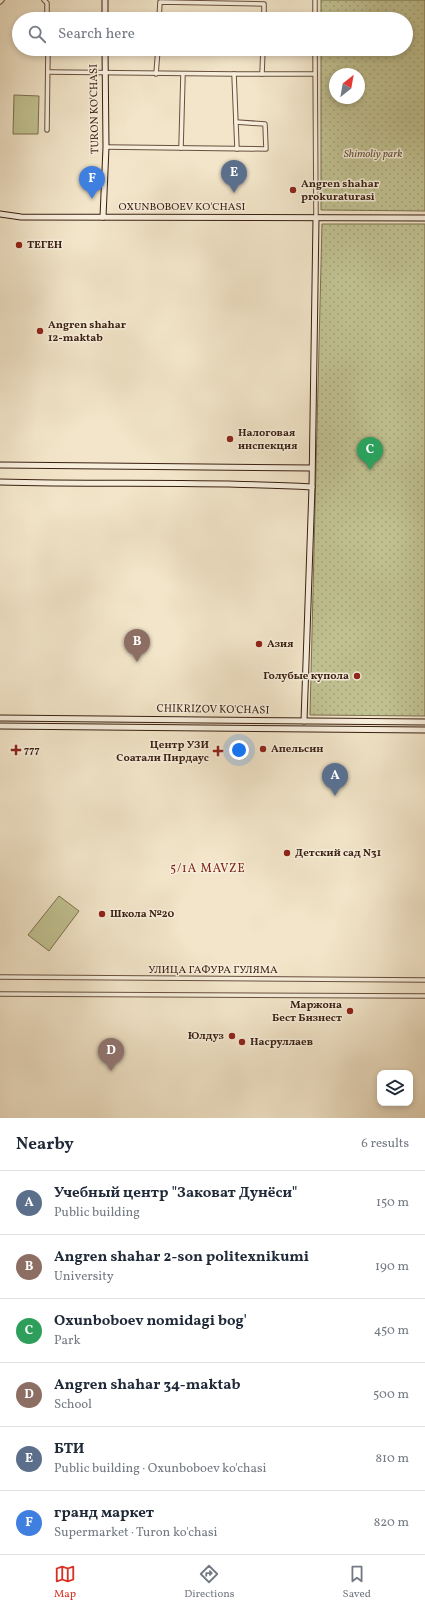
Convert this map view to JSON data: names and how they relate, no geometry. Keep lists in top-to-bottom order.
{
  "streets": {
    "main road": ["TURON KO'CHASI", "OXUNBOBOEV KO'CHASI", "CHIKRIZOV KO'CHASI"],
    "street": ["УЛИЦА ГАФУРА ГУЛЯМА"]
  },
  "crossings": [
    ["TURON KO'CHASI", "OXUNBOBOEV KO'CHASI"]
  ],
  "districts": ["5/1A MAVZE"],
  "parks": ["Shimoliy park"],
  "places": {
    "other": [
      "Angren shahar prokuraturasi",
      "ТЕГЕН",
      "Angren shahar 12-maktab",
      "Налоговая инспекция",
      "Азия",
      "Голубые купола",
      "Апельсин",
      "Детский сад N31",
      "Школа №20",
      "Маржона Бест Бизнест",
      "Юлдуз",
      "Насруллаев"
    ],
    "health": ["777", "Центр УЗИ Соатали Пирдаус"]
  },
  "north": "top right",
  "page": {
    "search": "Search here",
    "pins": [
      "E",
      "F",
      "C",
      "B",
      "A",
      "D"
    ],
    "heading": ["Nearby", "6 results"],
    "list": [
      {
        "mark": "A",
        "name": "Учебный центр \"Заковат Дунёси\"",
        "note": "Public building",
        "value": "150 m"
      },
      {
        "mark": "B",
        "name": "Angren shahar 2-son politexnikumi",
        "note": "University",
        "value": "190 m"
      },
      {
        "mark": "C",
        "name": "Oxunboboev nomidagi bog'",
        "note": "Park",
        "value": "450 m"
      },
      {
        "mark": "D",
        "name": "Angren shahar 34-maktab",
        "note": "School",
        "value": "500 m"
      },
      {
        "mark": "E",
        "name": "БТИ",
        "note": "Public building · Oxunboboev ko'chasi",
        "value": "810 m"
      },
      {
        "mark": "F",
        "name": "гранд маркет",
        "note": "Supermarket · Turon ko'chasi",
        "value": "820 m"
      }
    ],
    "nav": ["Map", "Directions", "Saved"]
  }
}
